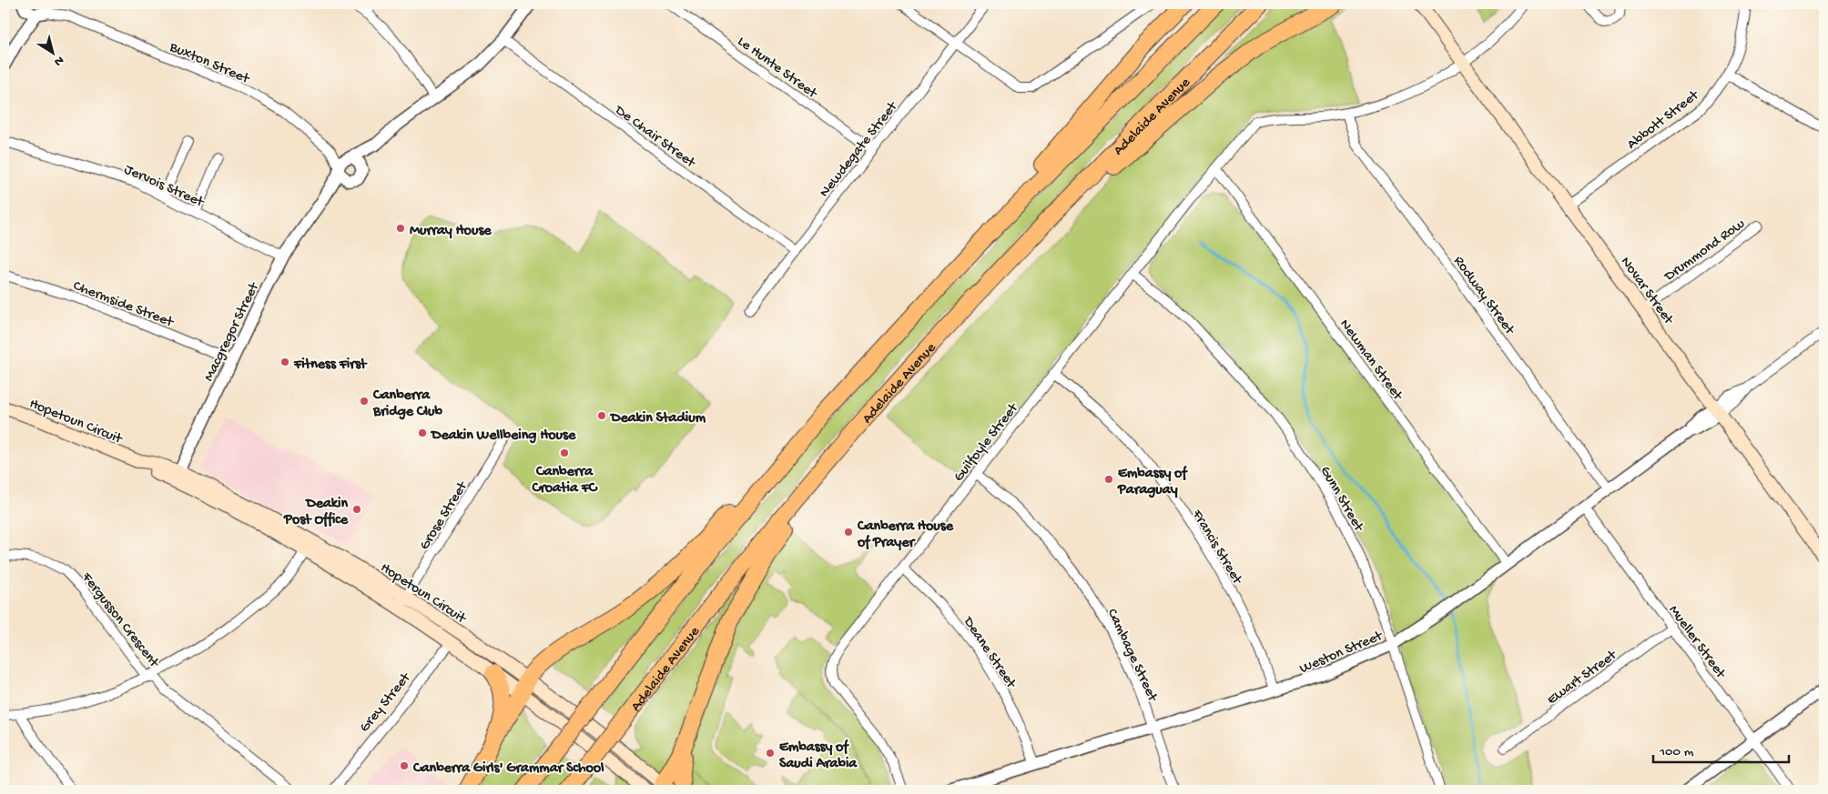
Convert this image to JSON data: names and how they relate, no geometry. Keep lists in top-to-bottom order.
{
  "streets": {
    "highway": ["Adelaide Avenue"],
    "main road": ["Novar Street", "Hopetoun Circuit", "Grey Street"],
    "street": [
      "Buxton Street",
      "Le Hunte Street",
      "Abbott Street",
      "De Chair Street",
      "Newdegate Street",
      "Jervois Street",
      "Drummond Row",
      "Rodway Street",
      "Chermside Street",
      "Macgregor Street",
      "Newman Street",
      "Guilfoyle Street",
      "Gunn Street",
      "Grose Street",
      "Francis Street",
      "Fergusson Crescent",
      "Mueller Street",
      "Weston Street",
      "Deane Street",
      "Cambage Street",
      "Ewart Street"
    ]
  },
  "crossings": [
    ["Buxton Street", "Macgregor Street"],
    ["Le Hunte Street", "Newdegate Street"],
    ["Abbott Street", "Novar Street"],
    ["De Chair Street", "Newdegate Street"],
    ["Jervois Street", "Macgregor Street"],
    ["Drummond Row", "Novar Street"],
    ["Novar Street", "Weston Street"],
    ["Rodway Street", "Guilfoyle Street"],
    ["Rodway Street", "Weston Street"],
    ["Chermside Street", "Macgregor Street"],
    ["Macgregor Street", "Hopetoun Circuit"],
    ["Newman Street", "Guilfoyle Street"],
    ["Newman Street", "Weston Street"],
    ["Hopetoun Circuit", "Grose Street"],
    ["Hopetoun Circuit", "Grey Street"],
    ["Guilfoyle Street", "Gunn Street"],
    ["Guilfoyle Street", "Francis Street"],
    ["Guilfoyle Street", "Deane Street"],
    ["Guilfoyle Street", "Cambage Street"],
    ["Gunn Street", "Weston Street"],
    ["Francis Street", "Weston Street"],
    ["Mueller Street", "Weston Street"],
    ["Mueller Street", "Ewart Street"],
    ["Weston Street", "Deane Street"],
    ["Weston Street", "Cambage Street"]
  ],
  "places": [
    "Murray House",
    "Fitness First",
    "Canberra Bridge Club",
    "Deakin Stadium",
    "Deakin Wellbeing House",
    "Canberra Croatia FC",
    "Embassy of Paraguay",
    "Deakin Post Office",
    "Canberra House of Prayer",
    "Embassy of Saudi Arabia",
    "Canberra Girls' Grammar School"
  ],
  "scale_bar": "100 m",
  "north": "bottom right"
}
